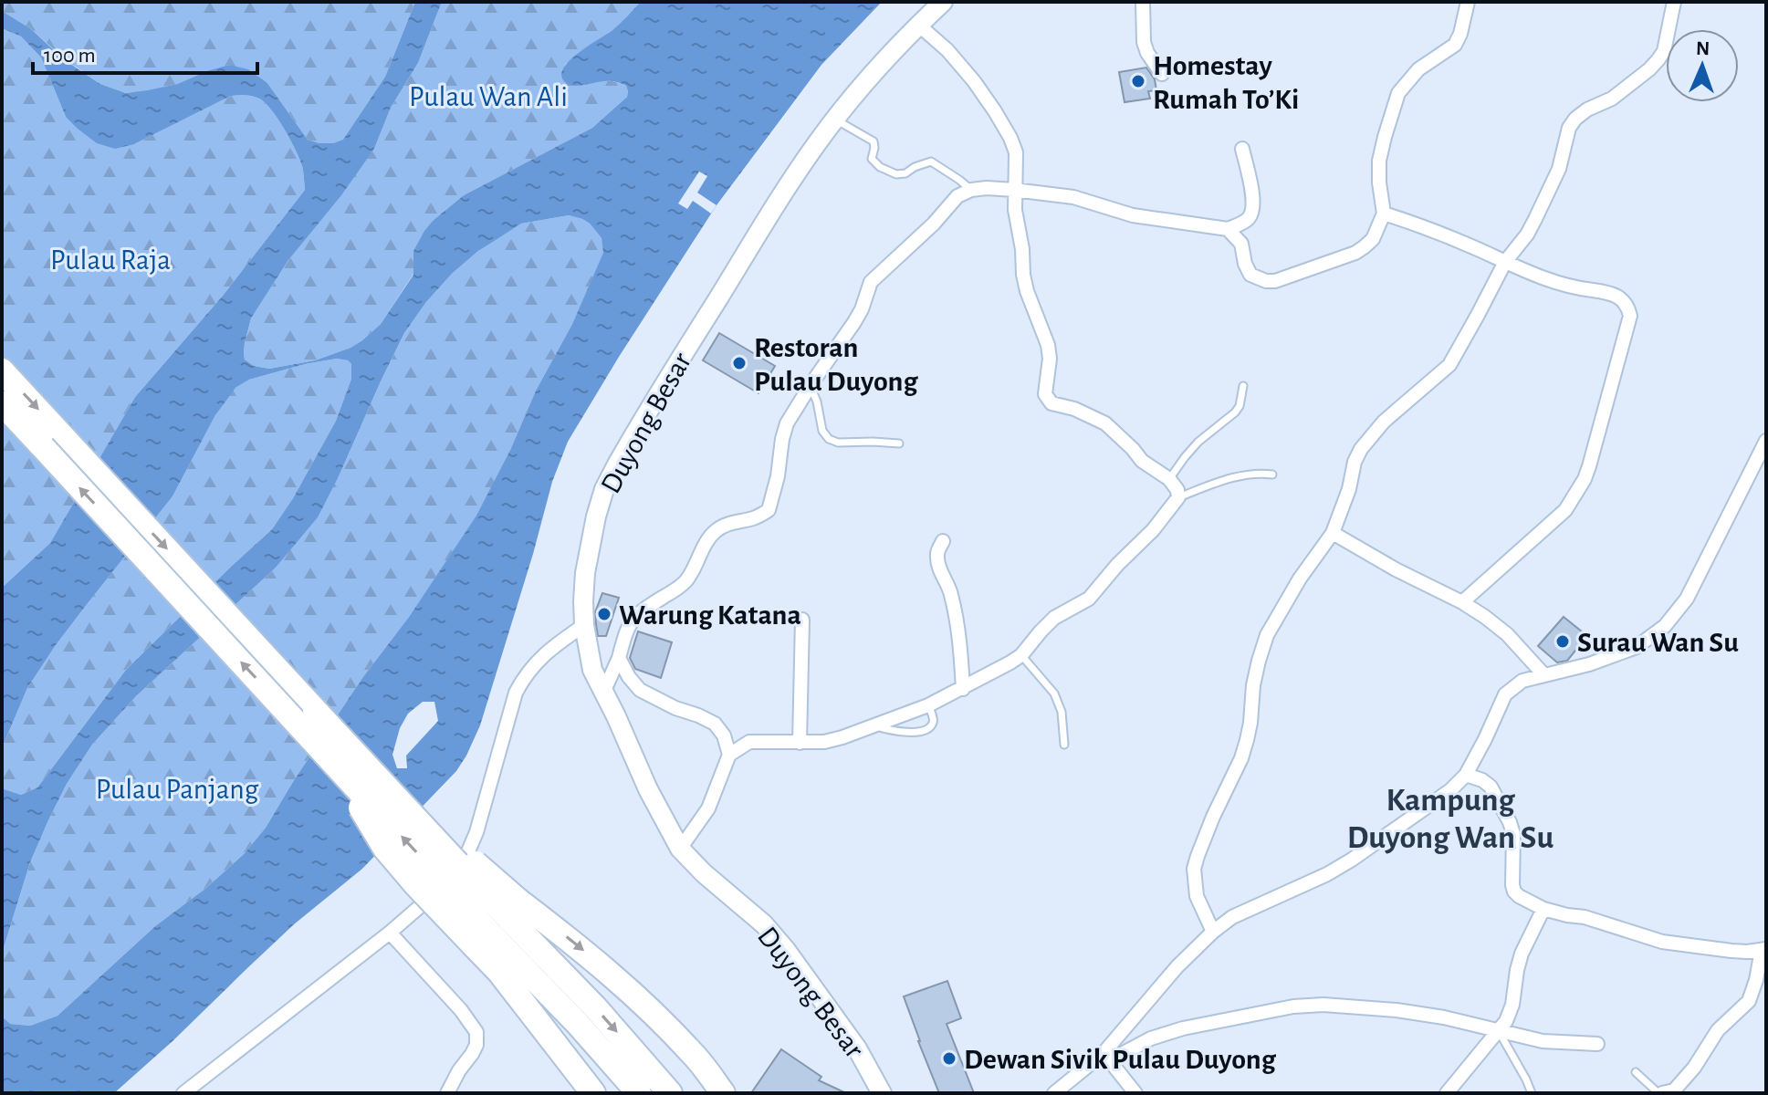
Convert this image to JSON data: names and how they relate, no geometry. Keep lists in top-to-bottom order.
{
  "streets": {
    "street": ["Duyong Besar"]
  },
  "districts": ["Kampung Duyong Wan Su"],
  "parks": ["Pulau Wan Ali", "Pulau Raja", "Pulau Panjang"],
  "places": [
    "Homestay Rumah To’Ki",
    "Restoran Pulau Duyong",
    "Warung Katana",
    "Surau Wan Su",
    "Dewan Sivik Pulau Duyong"
  ],
  "scale_bar": "100 m",
  "north": "top"
}
